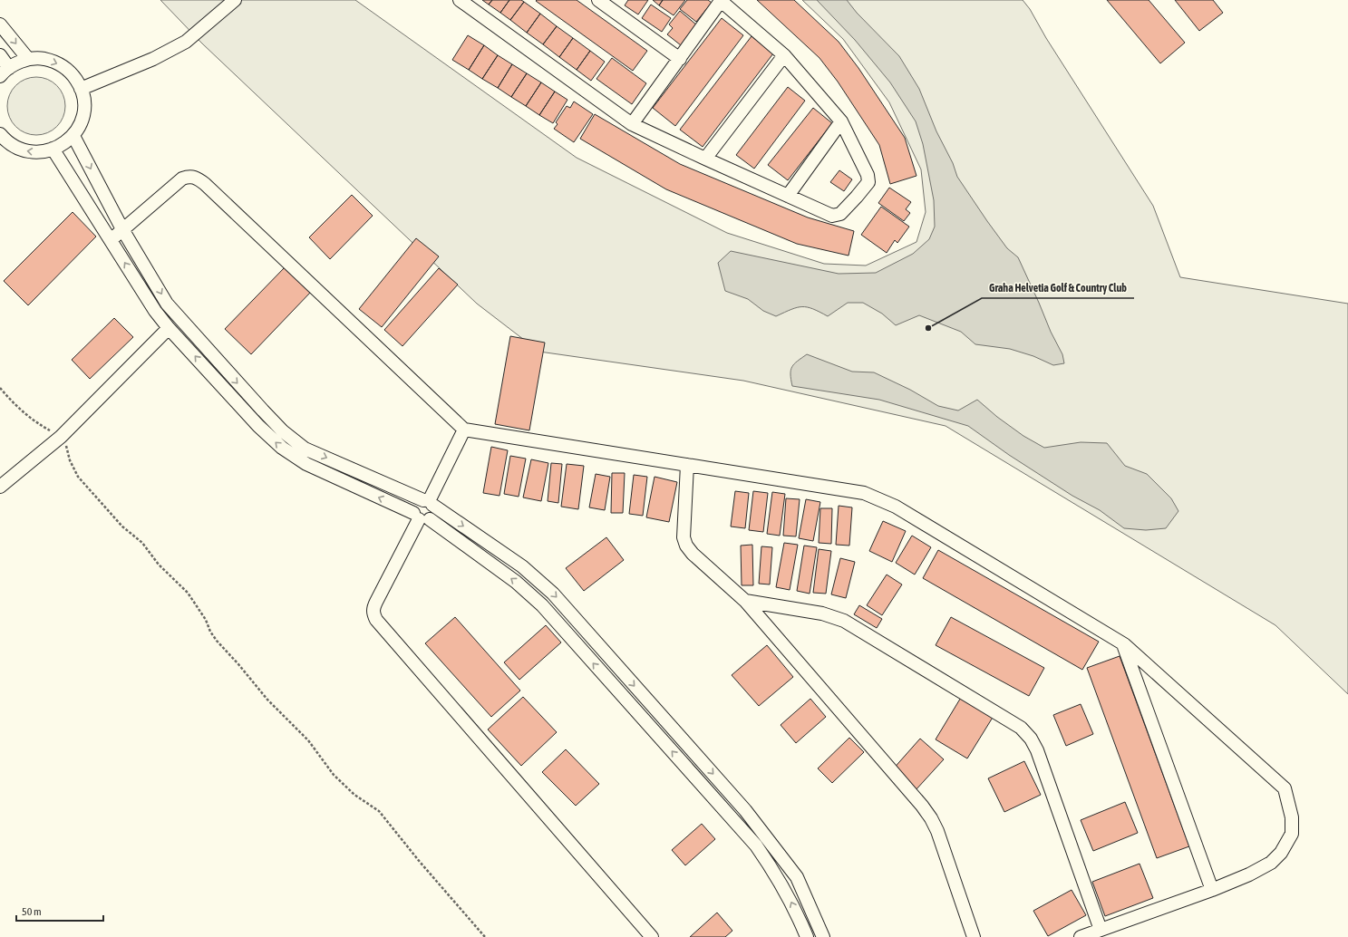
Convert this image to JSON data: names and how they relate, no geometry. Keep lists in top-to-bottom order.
{
  "places": ["Graha Helvetia Golf & Country Club"],
  "scale_bar": "50 m"
}
